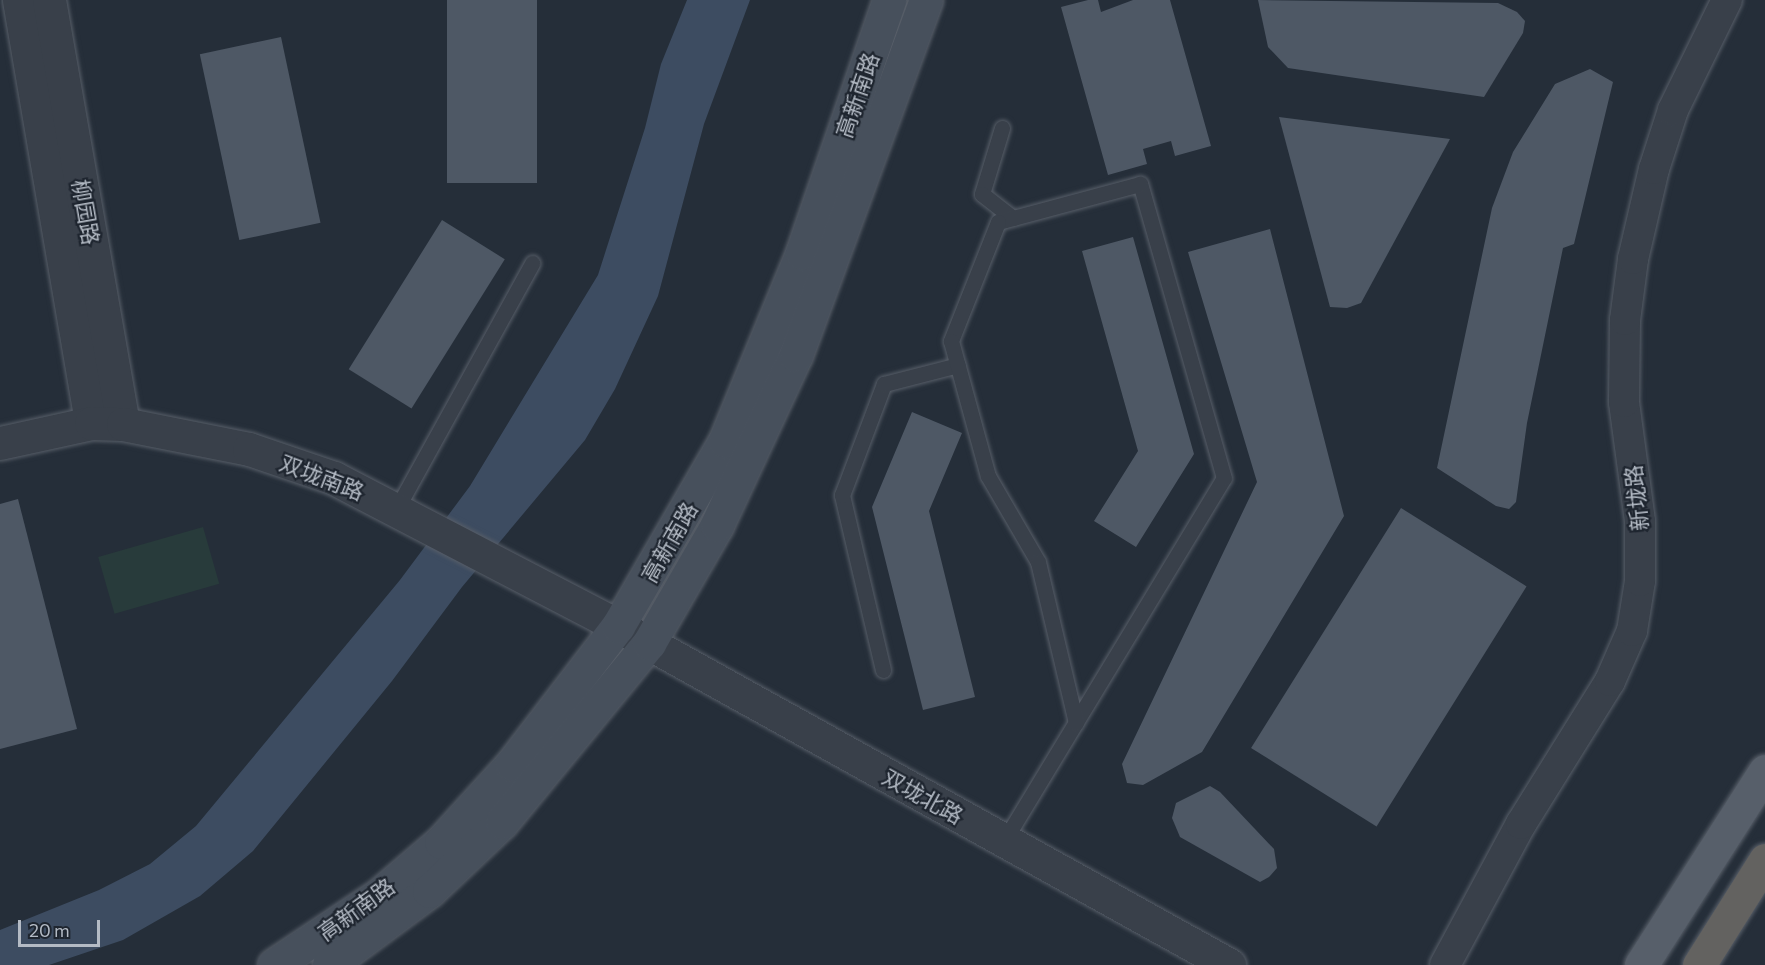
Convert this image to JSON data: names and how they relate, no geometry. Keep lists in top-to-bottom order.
{
  "streets": {
    "main road": ["高新南路"],
    "street": [
      "柳园路",
      "双垅南路",
      "新垅路",
      "双垅北路"
    ]
  },
  "crossings": [
    ["高新南路", "双垅南路"],
    ["高新南路", "双垅北路"],
    ["柳园路", "双垅南路"],
    ["双垅南路", "双垅北路"]
  ],
  "scale_bar": "20 m"
}
